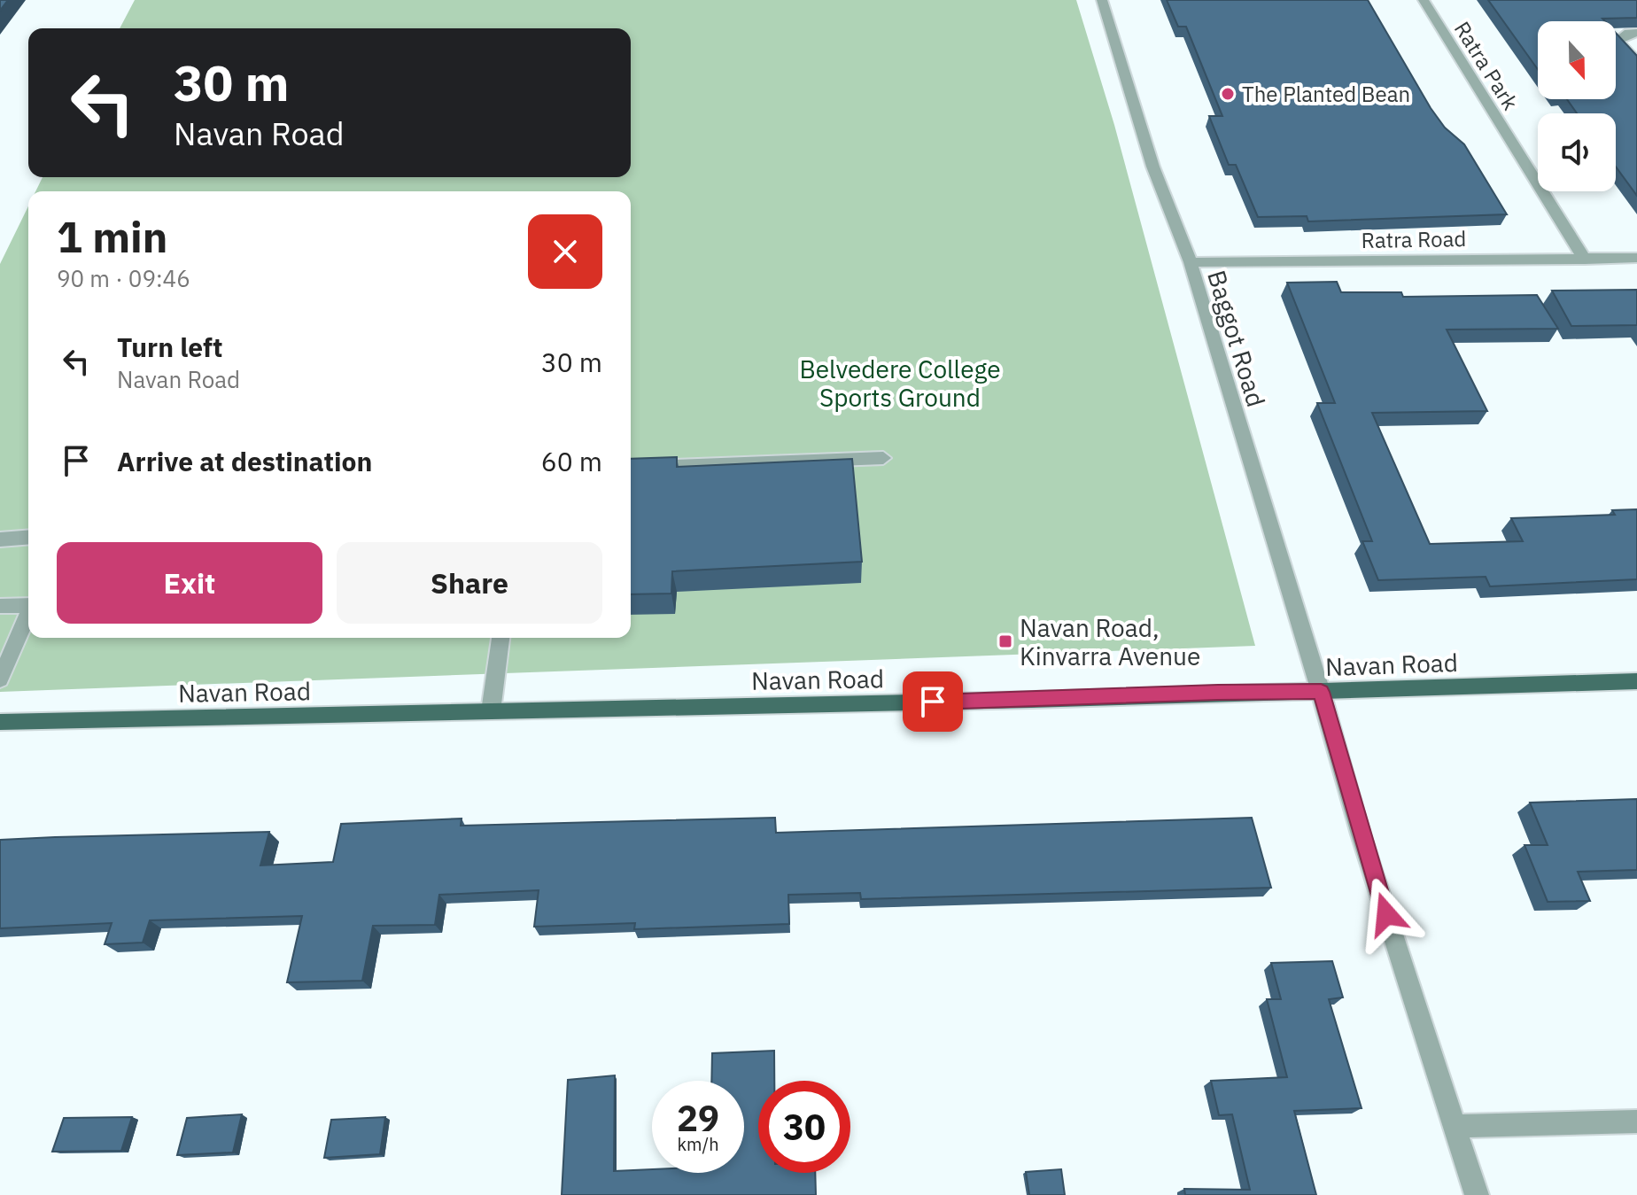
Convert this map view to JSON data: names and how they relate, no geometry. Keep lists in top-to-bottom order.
{
  "streets": {
    "main road": ["Navan Road"],
    "street": ["Ratra Park", "Ratra Road", "Baggot Road"]
  },
  "crossings": [
    ["Ratra Park", "Ratra Road"],
    ["Ratra Road", "Baggot Road"],
    ["Baggot Road", "Navan Road"]
  ],
  "parks": ["Belvedere College Sports Ground"],
  "places": {
    "other": ["The Planted Bean"],
    "transit": ["Navan Road, Kinvarra Avenue"]
  },
  "north": "bottom",
  "page": {
    "turn": ["30 m", "Navan Road"],
    "heading": ["1 min", "90 m · 09:46"],
    "list": [
      {
        "name": "Turn left",
        "note": "Navan Road",
        "value": "30 m"
      },
      {
        "name": "Arrive at destination",
        "value": "60 m"
      }
    ],
    "buttons": ["Exit", "Share"],
    "speed": "29 km/h",
    "limit": "30"
  }
}
